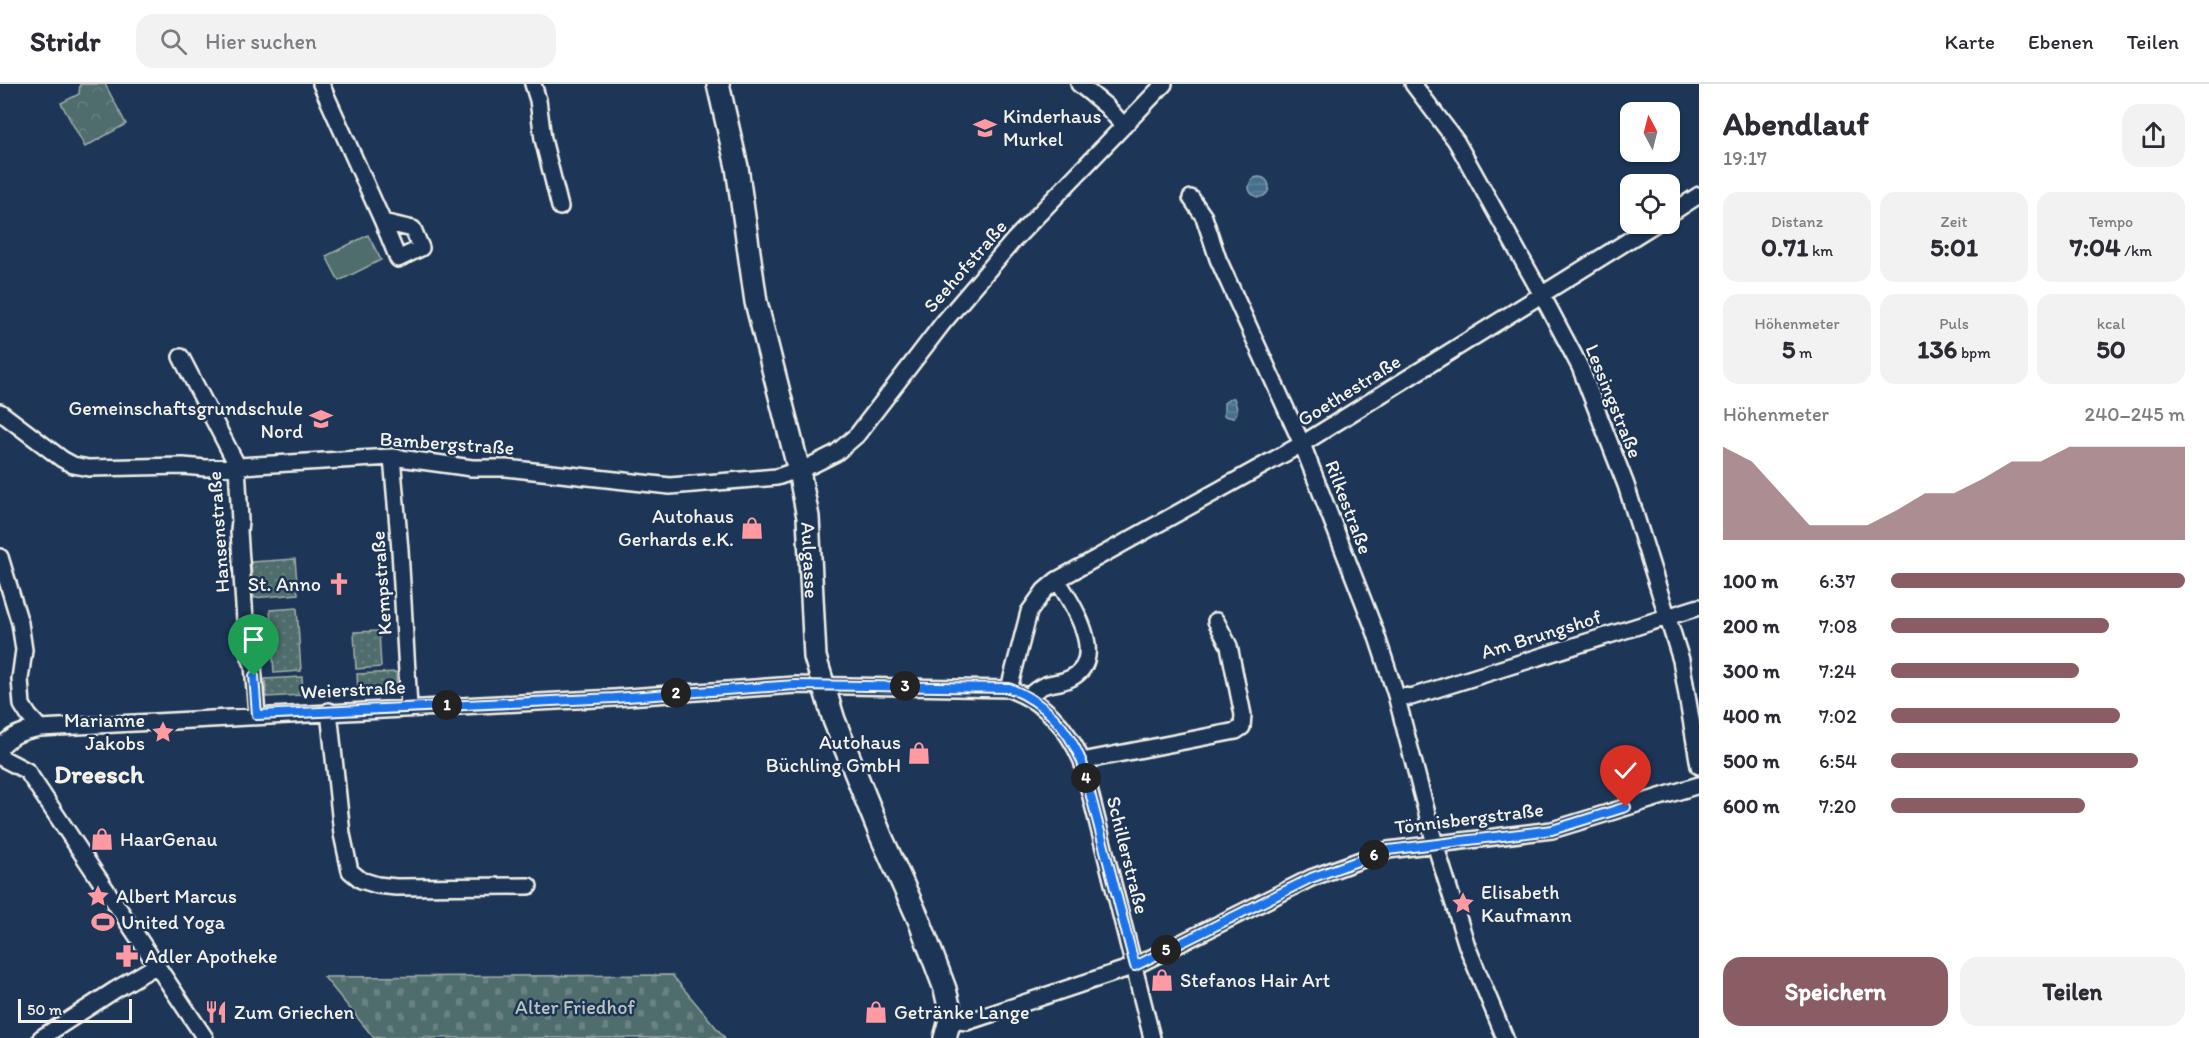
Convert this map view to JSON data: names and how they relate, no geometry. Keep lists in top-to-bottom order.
{
  "streets": {
    "main road": ["Aulgasse"],
    "street": [
      "Seehofstraße",
      "Goethestraße",
      "Lessingstraße",
      "Bambergstraße",
      "Rilkestraße",
      "Hansenstraße",
      "Kempstraße",
      "Am Brungshof",
      "Weierstraße",
      "Tönnisbergstraße",
      "Schillerstraße"
    ]
  },
  "crossings": [
    ["Seehofstraße", "Bambergstraße"],
    ["Seehofstraße", "Aulgasse"],
    ["Goethestraße", "Lessingstraße"],
    ["Goethestraße", "Rilkestraße"],
    ["Goethestraße", "Schillerstraße"],
    ["Lessingstraße", "Am Brungshof"],
    ["Bambergstraße", "Hansenstraße"],
    ["Bambergstraße", "Aulgasse"],
    ["Bambergstraße", "Kempstraße"],
    ["Rilkestraße", "Am Brungshof"],
    ["Rilkestraße", "Tönnisbergstraße"],
    ["Hansenstraße", "Weierstraße"],
    ["Aulgasse", "Weierstraße"],
    ["Aulgasse", "Tönnisbergstraße"],
    ["Aulgasse", "Schillerstraße"],
    ["Kempstraße", "Weierstraße"],
    ["Weierstraße", "Schillerstraße"],
    ["Tönnisbergstraße", "Schillerstraße"]
  ],
  "districts": ["Dreesch"],
  "parks": ["Alter Friedhof"],
  "places": {
    "school or university": ["Kinderhaus Murkel", "Gemeinschaftsgrundschule Nord"],
    "shop": [
      "Autohaus Gerhards e.K.",
      "Autohaus Büchling GmbH",
      "HaarGenau",
      "Stefanos Hair Art",
      "Getränke Lange"
    ],
    "church": ["St. Anno"],
    "place": ["Marianne Jakobs", "Albert Marcus", "Elisabeth Kaufmann"],
    "sports": ["United Yoga"],
    "pharmacy": ["Adler Apotheke"],
    "restaurant": ["Zum Griechen"]
  },
  "scale_bar": "50 m",
  "north": "top",
  "page": {
    "header": "Stridr",
    "search": "Hier suchen",
    "nav": ["Karte", "Ebenen", "Teilen"],
    "heading": ["Abendlauf", "19:17"],
    "stats": [
      ["Distanz", "0.71 km"],
      ["Zeit", "5:01"],
      ["Tempo", "7:04 /km"],
      ["Höhenmeter", "5 m"],
      ["Puls", "136 bpm"],
      ["kcal", "50"]
    ],
    "chart": ["Höhenmeter", "240–245 m"],
    "list": [
      {
        "name": "100 m",
        "note": "6:37"
      },
      {
        "name": "200 m",
        "note": "7:08"
      },
      {
        "name": "300 m",
        "note": "7:24"
      },
      {
        "name": "400 m",
        "note": "7:02"
      },
      {
        "name": "500 m",
        "note": "6:54"
      },
      {
        "name": "600 m",
        "note": "7:20"
      }
    ],
    "pins": [
      "3",
      "2",
      "1",
      "4",
      "6",
      "5"
    ],
    "buttons": ["Speichern", "Teilen"],
    "scale": "50 m"
  }
}
